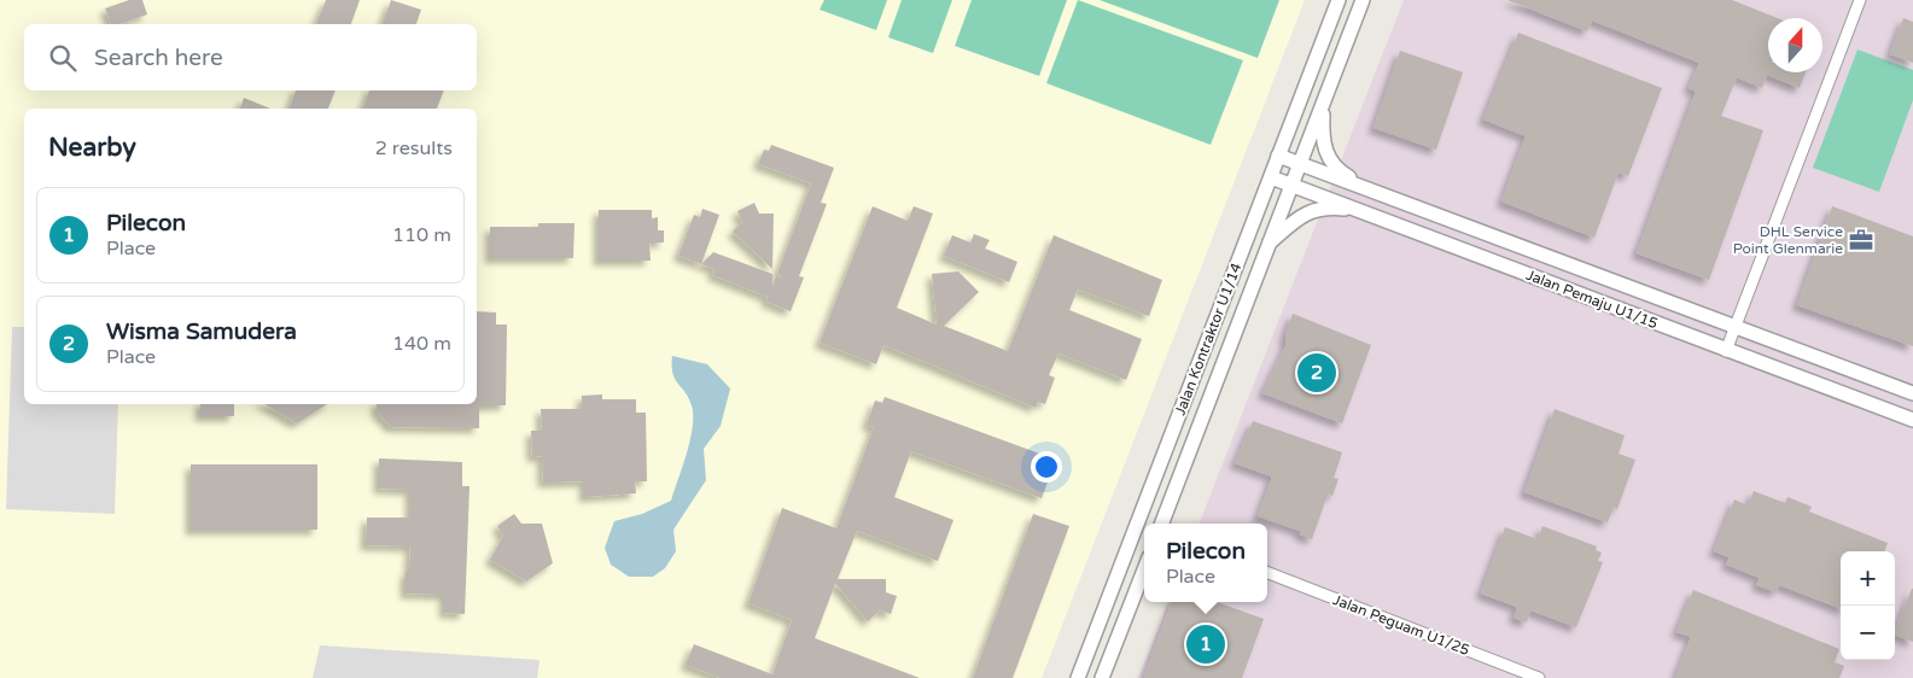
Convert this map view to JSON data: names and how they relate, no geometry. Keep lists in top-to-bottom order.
{
  "streets": {
    "street": ["Jalan Pemaju U1/15", "Jalan Kontraktor U1/14", "Jalan Peguam U1/25"]
  },
  "crossings": [
    ["Jalan Pemaju U1/15", "Jalan Kontraktor U1/14"]
  ],
  "places": {
    "office": ["DHL Service Point Glenmarie"]
  },
  "north": "top",
  "page": {
    "search": "Search here",
    "heading": ["Nearby", "2 results"],
    "list": [
      {
        "mark": "1",
        "name": "Pilecon",
        "note": "Place",
        "value": "110 m"
      },
      {
        "mark": "2",
        "name": "Wisma Samudera",
        "note": "Place",
        "value": "140 m"
      }
    ],
    "pins": ["2", "1"],
    "popup": ["Pilecon", "Place"],
    "map_buttons": ["+", "−"]
  }
}
